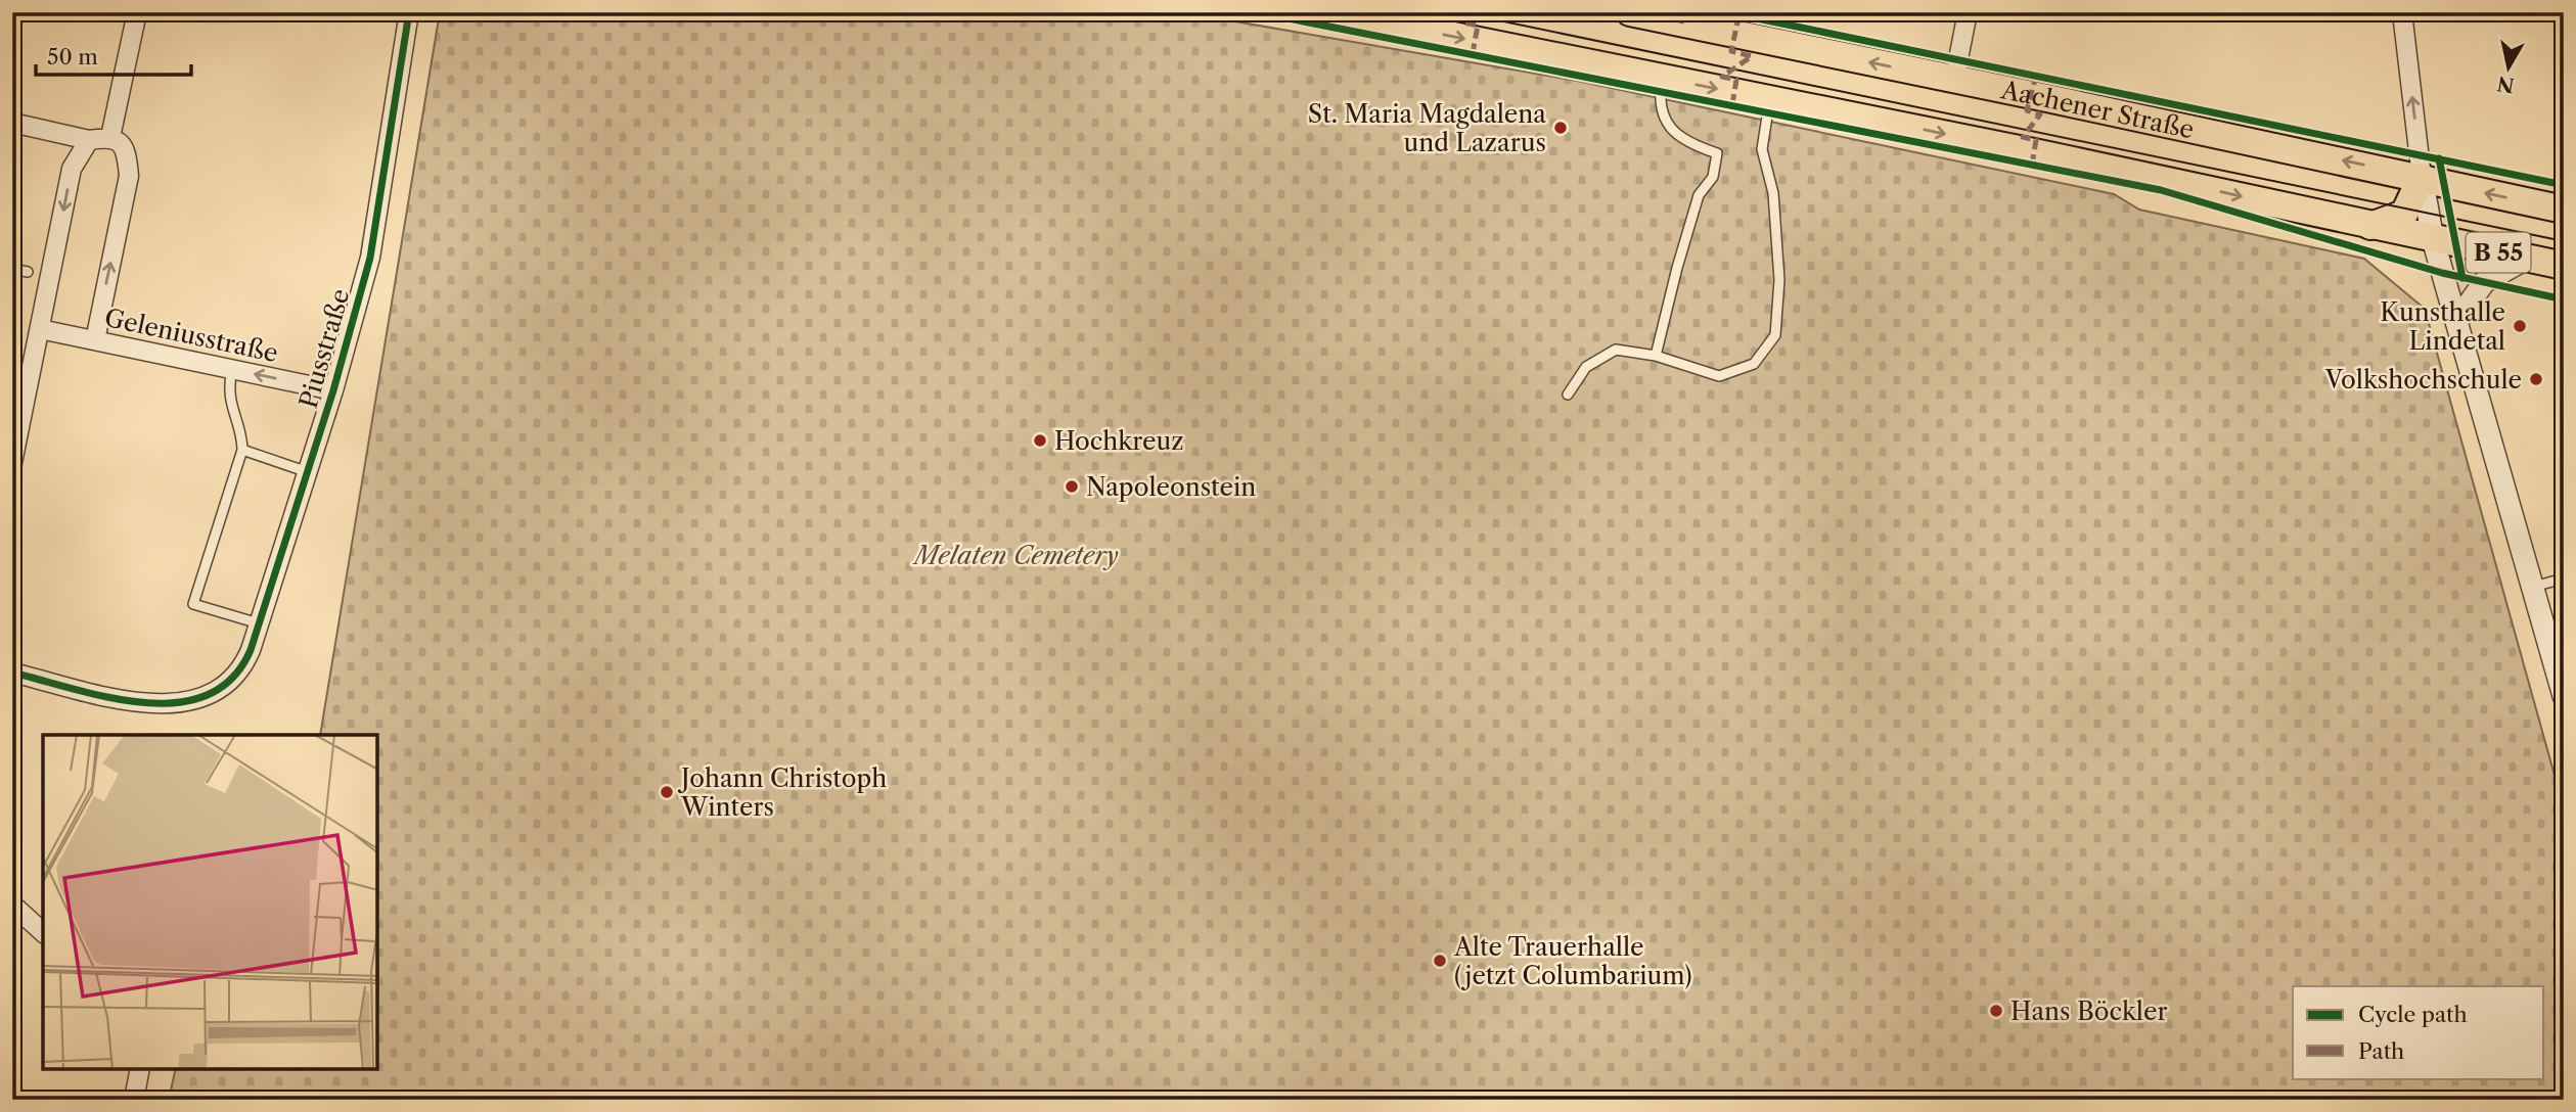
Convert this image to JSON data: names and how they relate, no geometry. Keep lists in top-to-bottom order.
{
  "streets": {
    "main road": ["Aachener Straße", "B 55"],
    "street": ["Geleniusstraße", "Piusstraße"]
  },
  "crossings": [
    ["Geleniusstraße", "Piusstraße"]
  ],
  "parks": ["Melaten Cemetery"],
  "places": [
    "St. Maria Magdalena und Lazarus",
    "Kunsthalle Lindetal",
    "Volkshochschule",
    "Hochkreuz",
    "Napoleonstein",
    "Johann Christoph Winters",
    "Alte Trauerhalle (jetzt Columbarium)",
    "Hans Böckler"
  ],
  "legend": ["Cycle path", "Path"],
  "scale_bar": "50 m",
  "north": "bottom"
}
